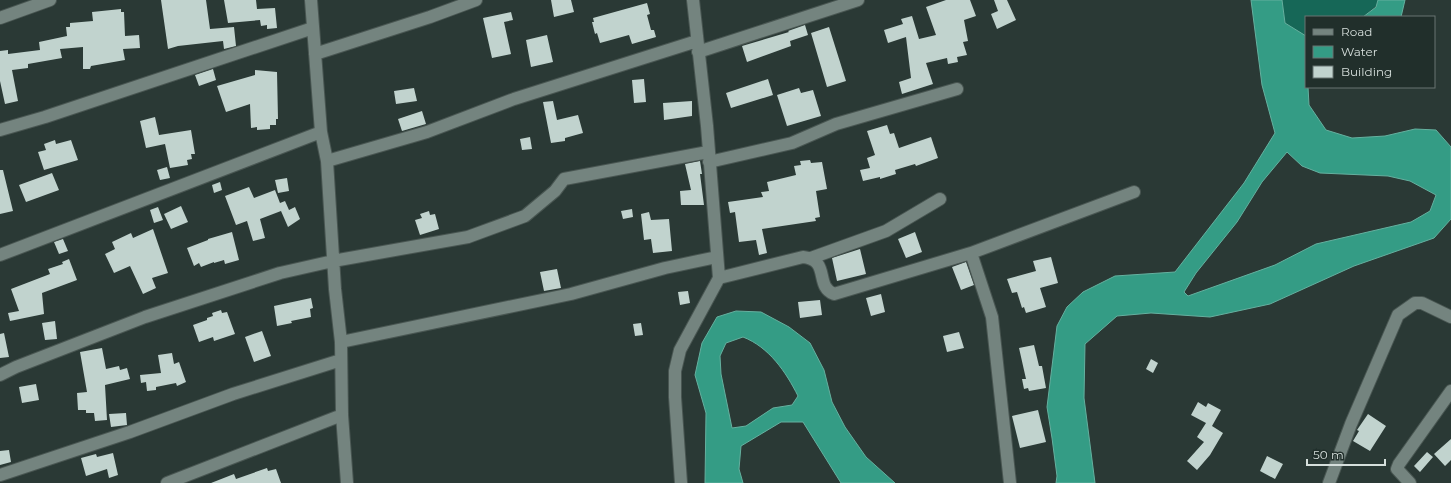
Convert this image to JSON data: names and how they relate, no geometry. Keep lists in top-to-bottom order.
{
  "legend": ["Road", "Water", "Building"],
  "scale_bar": "50 m"
}
